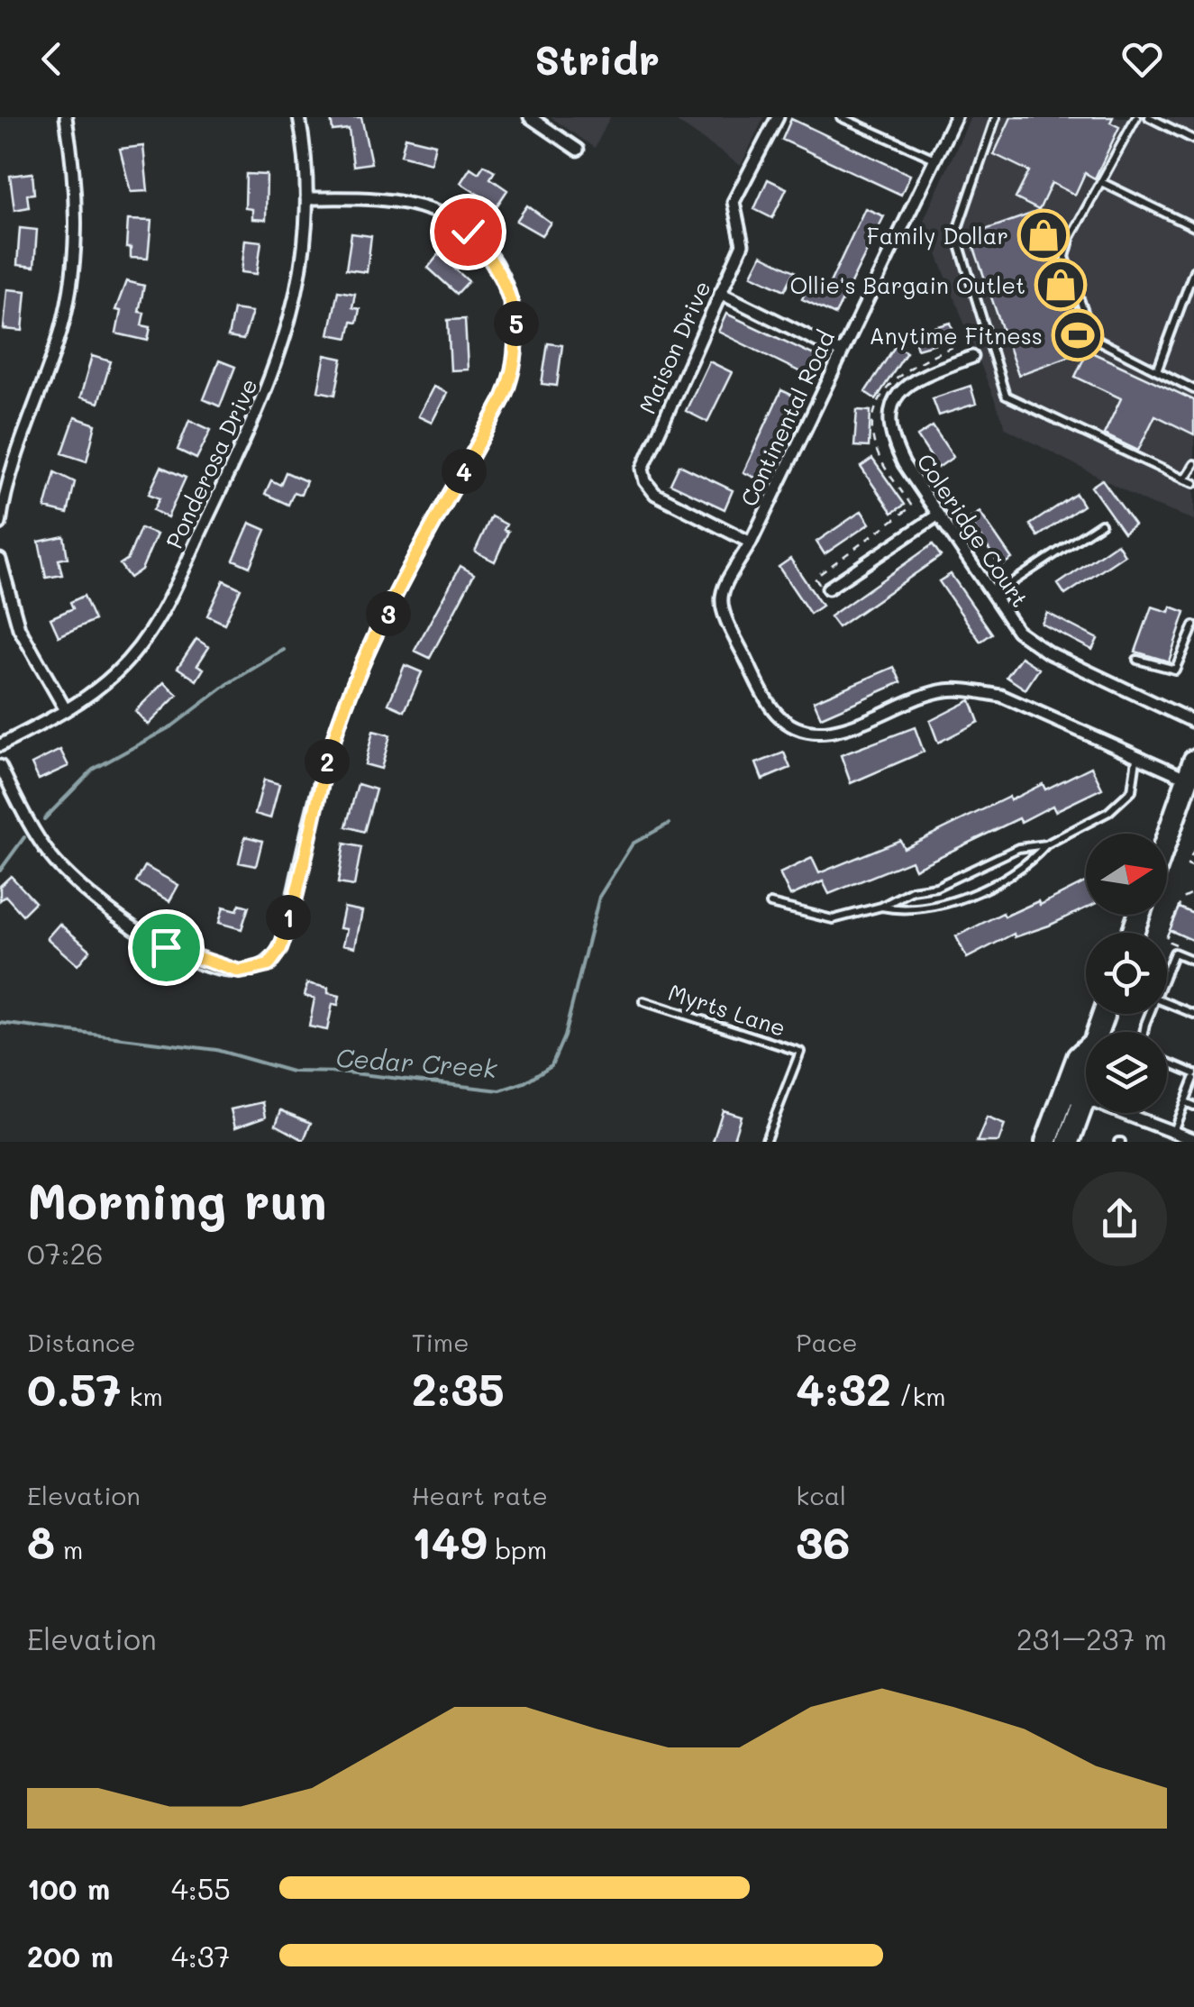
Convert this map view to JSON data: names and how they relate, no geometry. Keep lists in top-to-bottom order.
{
  "streets": {
    "street": [
      "Maison Drive",
      "Continental Road",
      "Ponderosa Drive",
      "Coleridge Court"
    ],
    "lane": ["Myrts Lane"]
  },
  "crossings": [
    ["Maison Drive", "Continental Road"]
  ],
  "water": ["Cedar Creek"],
  "places": {
    "shop": ["Family Dollar", "Ollie's Bargain Outlet"],
    "sports": ["Anytime Fitness"]
  },
  "north": "right",
  "page": {
    "header": "Stridr",
    "pins": [
      "5",
      "4",
      "3",
      "2",
      "1"
    ],
    "heading": ["Morning run", "07:26"],
    "stats": [
      ["Distance", "0.57 km"],
      ["Time", "2:35"],
      ["Pace", "4:32 /km"],
      ["Elevation", "8 m"],
      ["Heart rate", "149 bpm"],
      ["kcal", "36"]
    ],
    "chart": ["Elevation", "231–237 m"],
    "list": [
      {
        "name": "100 m",
        "note": "4:55"
      },
      {
        "name": "200 m",
        "note": "4:37"
      }
    ]
  }
}
